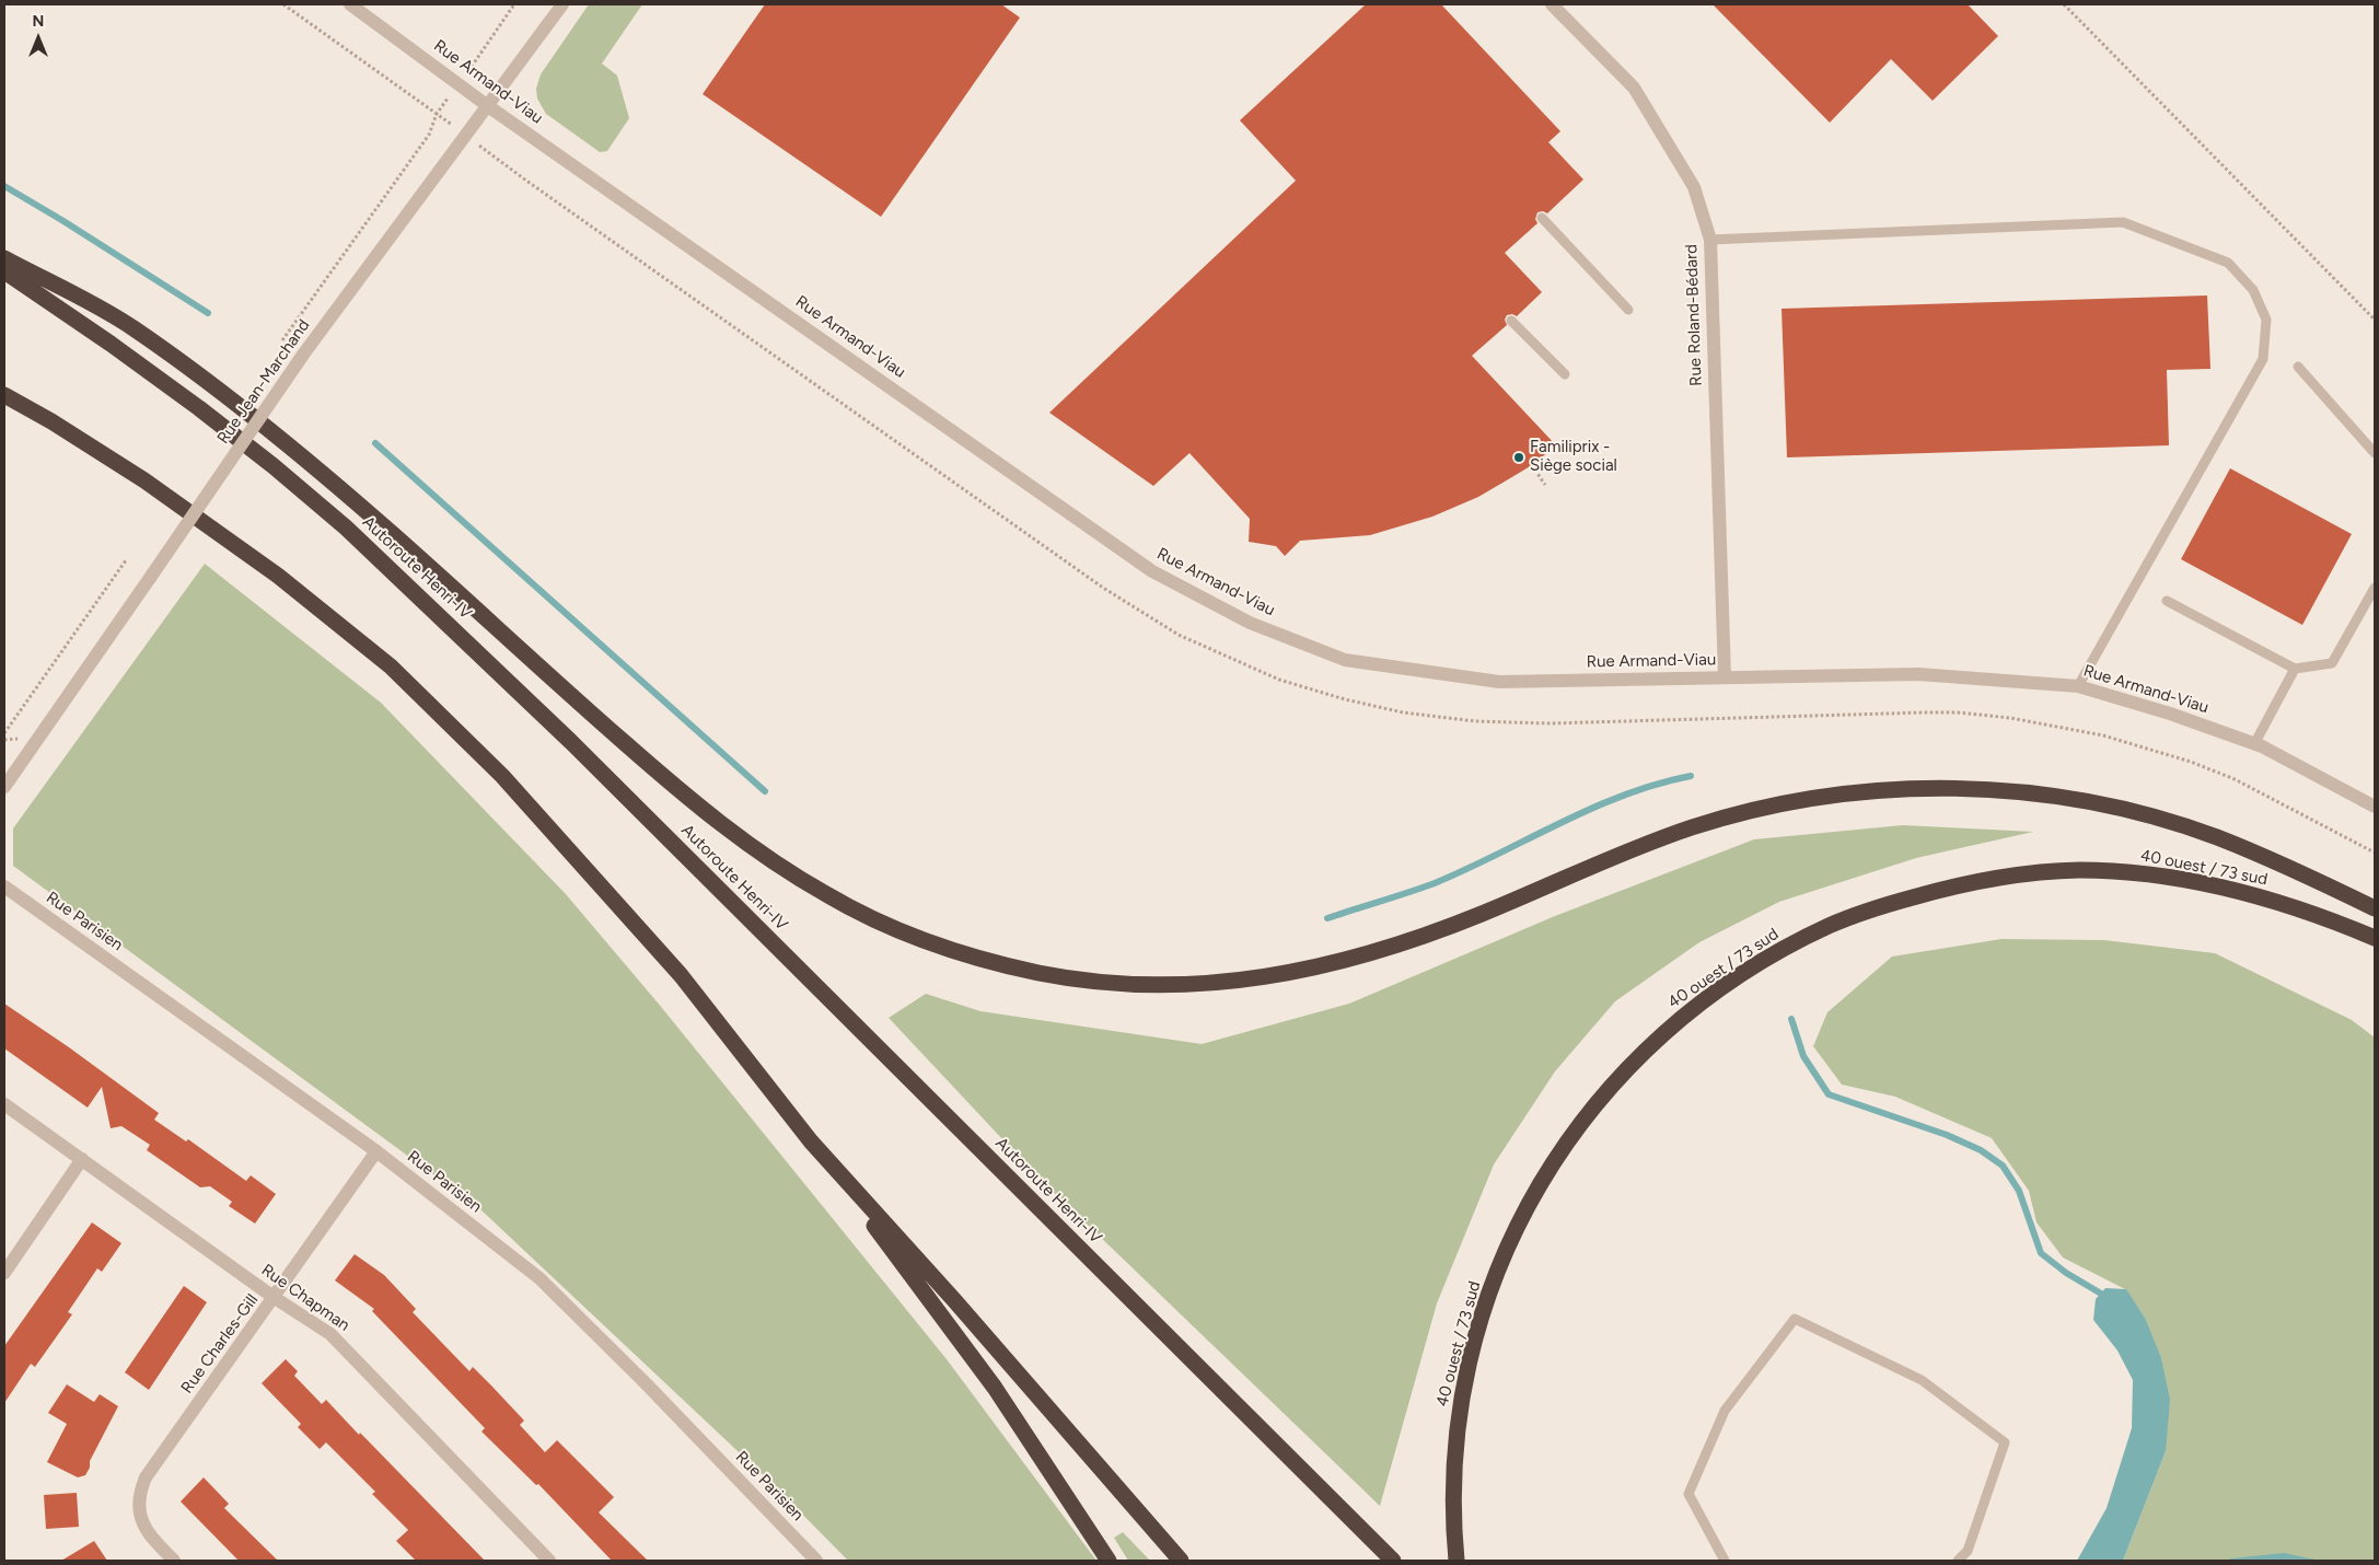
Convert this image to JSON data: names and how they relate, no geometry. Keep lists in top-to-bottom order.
{
  "streets": {
    "highway": ["Autoroute Henri-IV", "40 ouest / 73 sud"],
    "street": [
      "Rue Armand-Viau",
      "Rue Roland-Bédard",
      "Rue Jean-Marchand",
      "Rue Parisien",
      "Rue Chapman",
      "Rue Charles-Gill"
    ]
  },
  "crossings": [
    ["Rue Armand-Viau", "Rue Roland-Bédard"],
    ["Rue Armand-Viau", "Rue Jean-Marchand"],
    ["Rue Parisien", "Rue Charles-Gill"],
    ["Rue Chapman", "Rue Charles-Gill"]
  ],
  "places": ["Familiprix - Siège social"],
  "north": "top"
}
